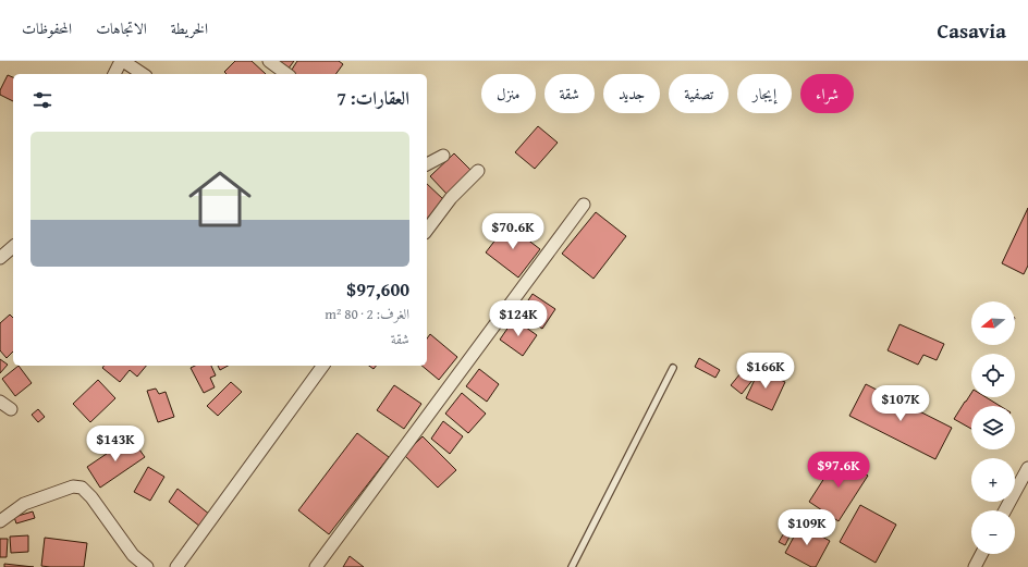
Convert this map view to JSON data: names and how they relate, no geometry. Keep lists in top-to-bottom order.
{
  "north": "left",
  "page": {
    "header": "Casavia",
    "nav": ["الخريطة", "الاتجاهات", "المحفوظات"],
    "chip": [
      "شراء",
      "إيجار",
      "تصفية",
      "جديد",
      "شقة",
      "منزل"
    ],
    "heading": "العقارات: 7",
    "list": [
      {
        "name": "$97,600",
        "note": "الغرف: 2 · 80 m² · شقة"
      }
    ],
    "price": [
      "$70.6K",
      "$124K",
      "$166K",
      "$107K",
      "$143K",
      "$97.6K",
      "$109K"
    ],
    "map_buttons": ["+", "−"]
  }
}
